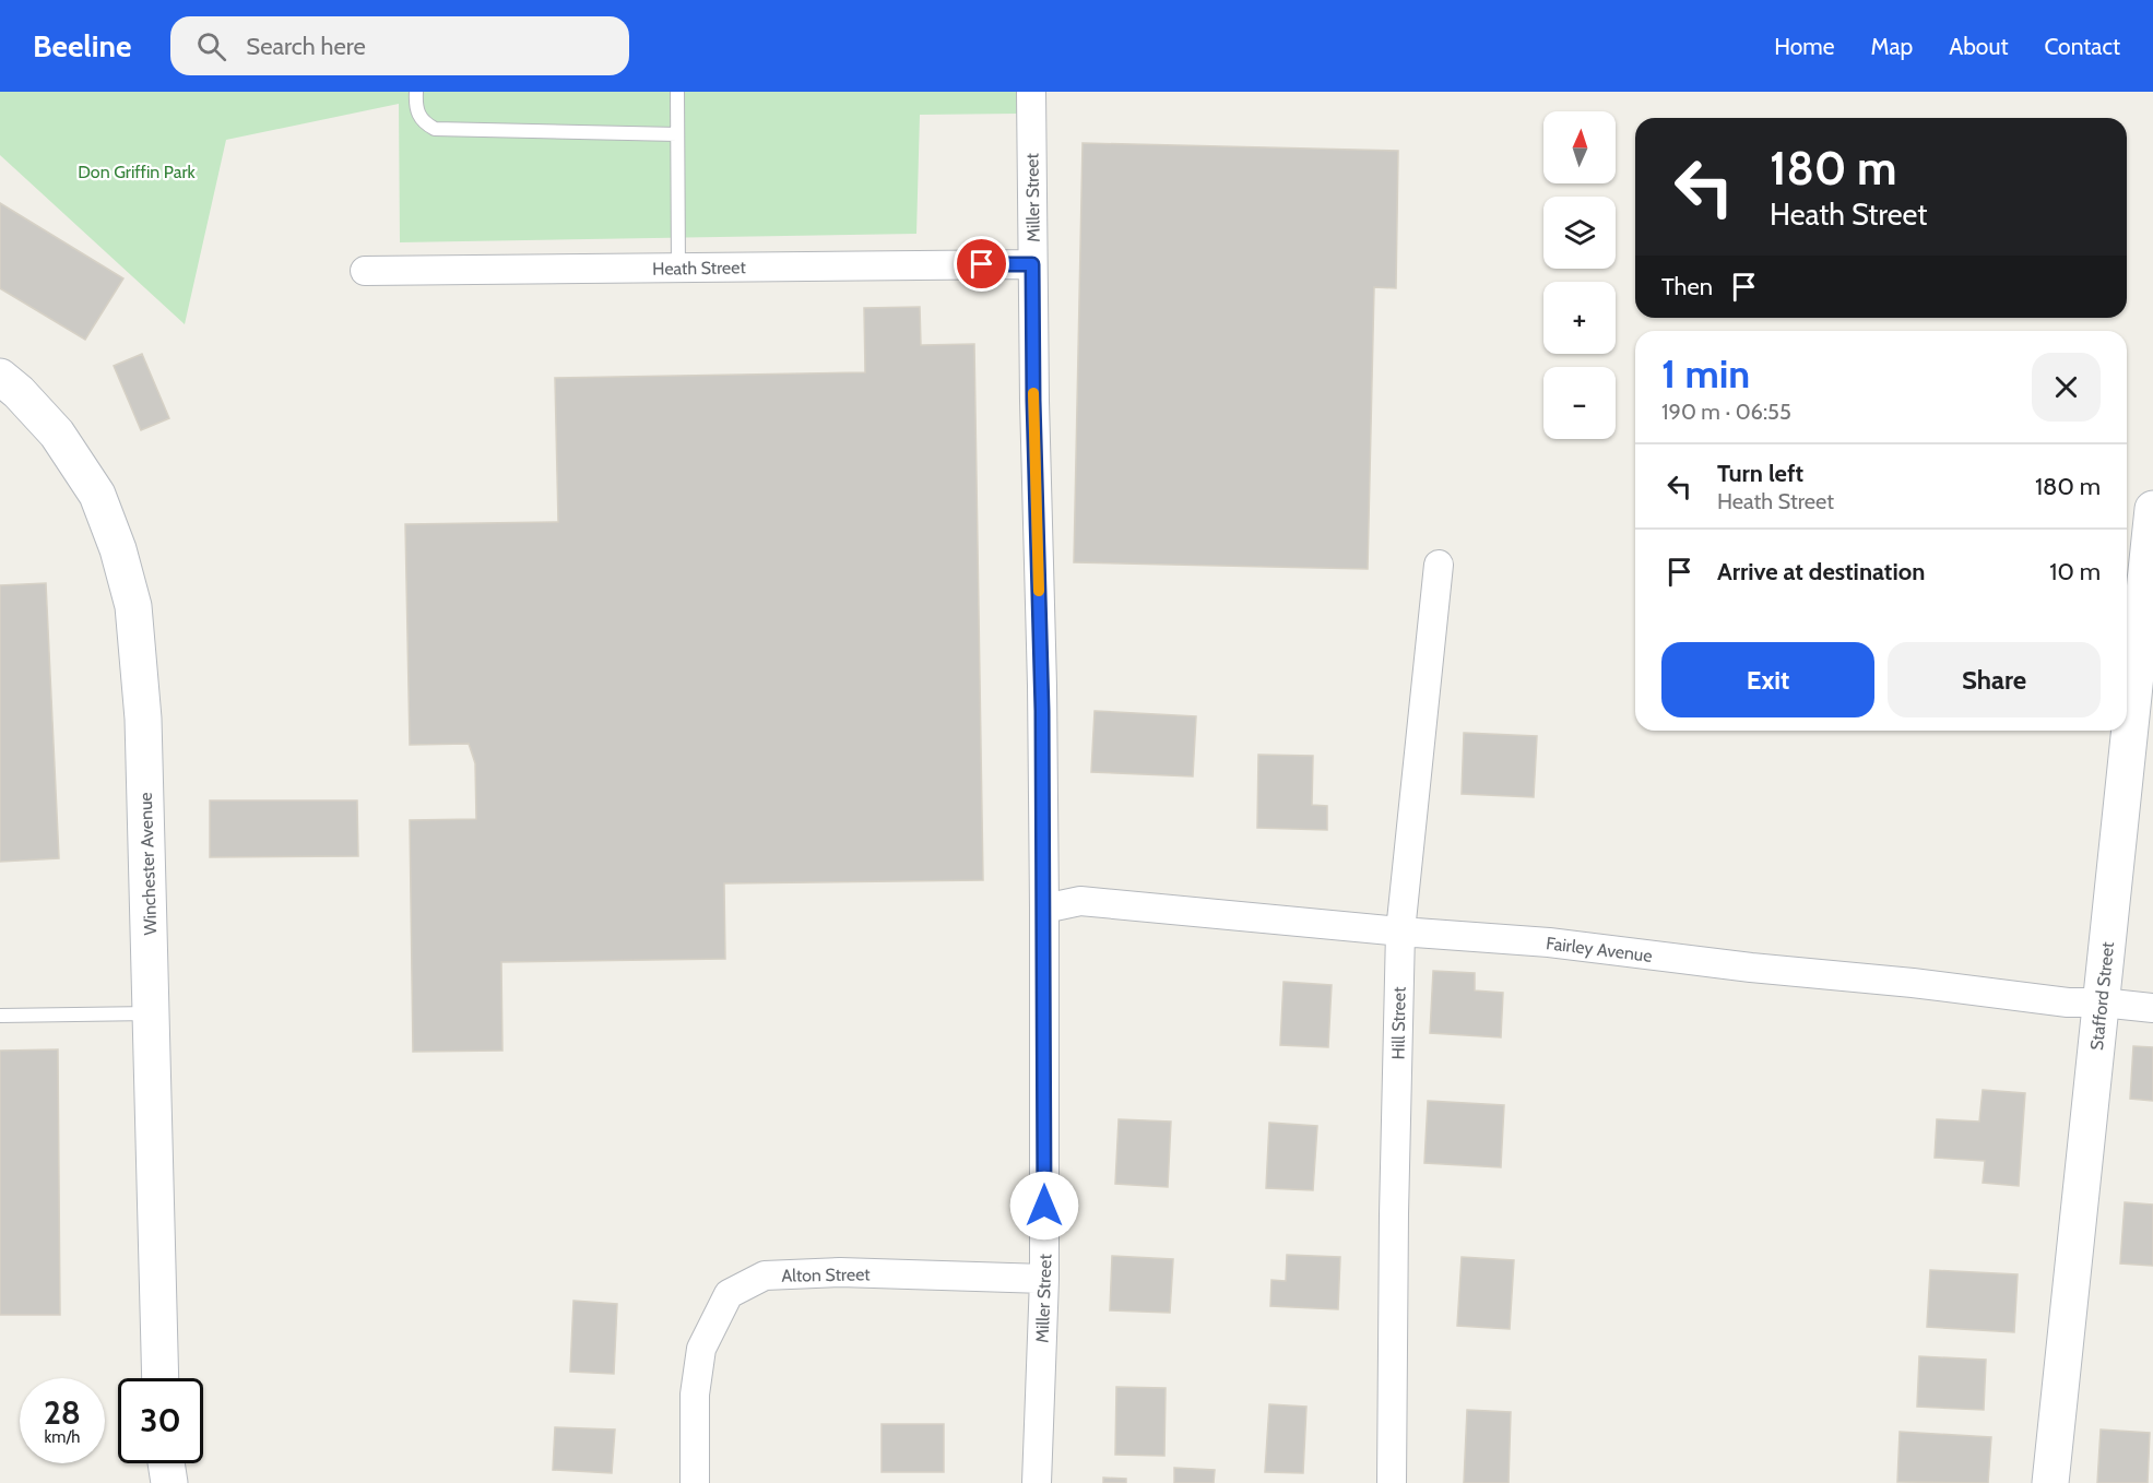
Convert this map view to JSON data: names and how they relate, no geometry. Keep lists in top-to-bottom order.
{
  "streets": {
    "street": [
      "Miller Street",
      "Heath Street",
      "Winchester Avenue",
      "Fairley Avenue",
      "Stafford Street",
      "Hill Street",
      "Alton Street"
    ]
  },
  "crossings": [
    ["Miller Street", "Heath Street"],
    ["Miller Street", "Fairley Avenue"],
    ["Miller Street", "Alton Street"],
    ["Fairley Avenue", "Stafford Street"],
    ["Fairley Avenue", "Hill Street"]
  ],
  "parks": ["Don Griffin Park"],
  "north": "top",
  "page": {
    "header": "Beeline",
    "search": "Search here",
    "nav": [
      "Home",
      "Map",
      "About",
      "Contact"
    ],
    "map_buttons": ["+", "−"],
    "turn": ["180 m", "Heath Street"],
    "then": "Then",
    "heading": ["1 min", "190 m · 06:55"],
    "list": [
      {
        "name": "Turn left",
        "note": "Heath Street",
        "value": "180 m"
      },
      {
        "name": "Arrive at destination",
        "value": "10 m"
      }
    ],
    "buttons": ["Exit", "Share"],
    "speed": "28 km/h",
    "limit": "30"
  }
}
